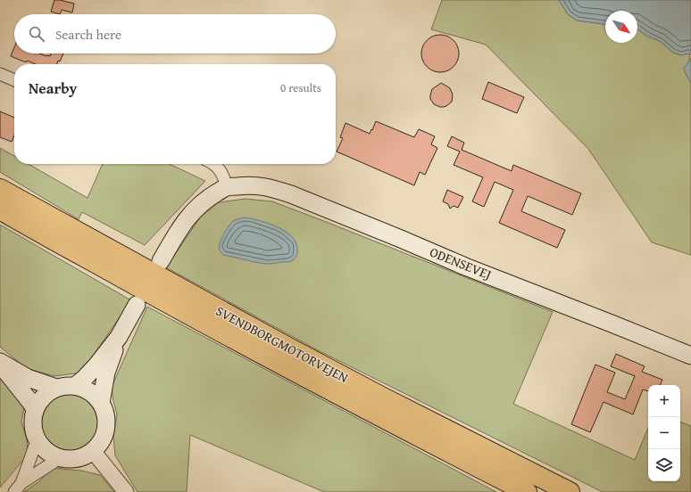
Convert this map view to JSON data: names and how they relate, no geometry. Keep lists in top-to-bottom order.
{
  "streets": {
    "highway": ["SVENDBORGMOTORVEJEN"],
    "main road": ["ODENSEVEJ"]
  },
  "north": "bottom right",
  "page": {
    "search": "Search here",
    "heading": ["Nearby", "0 results"],
    "map_buttons": ["+", "−"]
  }
}
